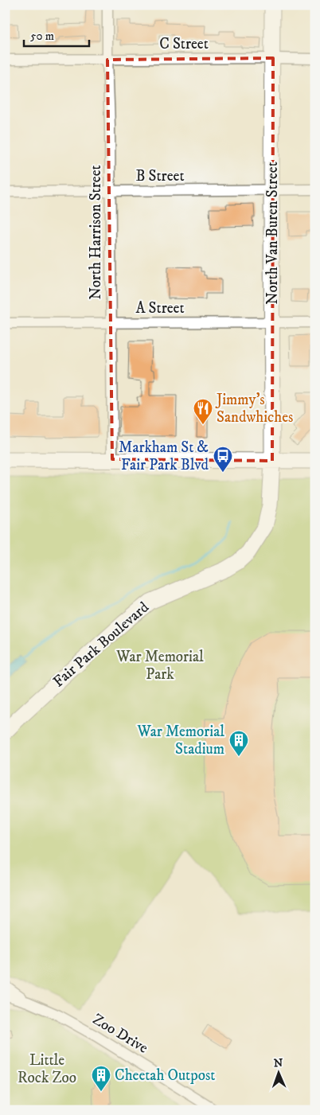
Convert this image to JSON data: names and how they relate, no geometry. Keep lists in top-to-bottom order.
{
  "streets": {
    "street": [
      "C Street",
      "B Street",
      "North Harrison Street",
      "North Van Buren Street",
      "A Street",
      "Fair Park Boulevard",
      "Zoo Drive"
    ]
  },
  "crossings": [
    ["C Street", "North Harrison Street"],
    ["C Street", "North Van Buren Street"],
    ["B Street", "North Harrison Street"],
    ["B Street", "North Van Buren Street"],
    ["North Harrison Street", "A Street"],
    ["North Van Buren Street", "A Street"],
    ["North Van Buren Street", "Fair Park Boulevard"]
  ],
  "parks": ["War Memorial Park", "Little Rock Zoo"],
  "places": {
    "restaurant": ["Jimmy's Sandwhiches"],
    "bus stop": ["Markham St & Fair Park Blvd"],
    "building": ["War Memorial Stadium", "Cheetah Outpost"]
  },
  "scale_bar": "50 m",
  "north": "top"
}
